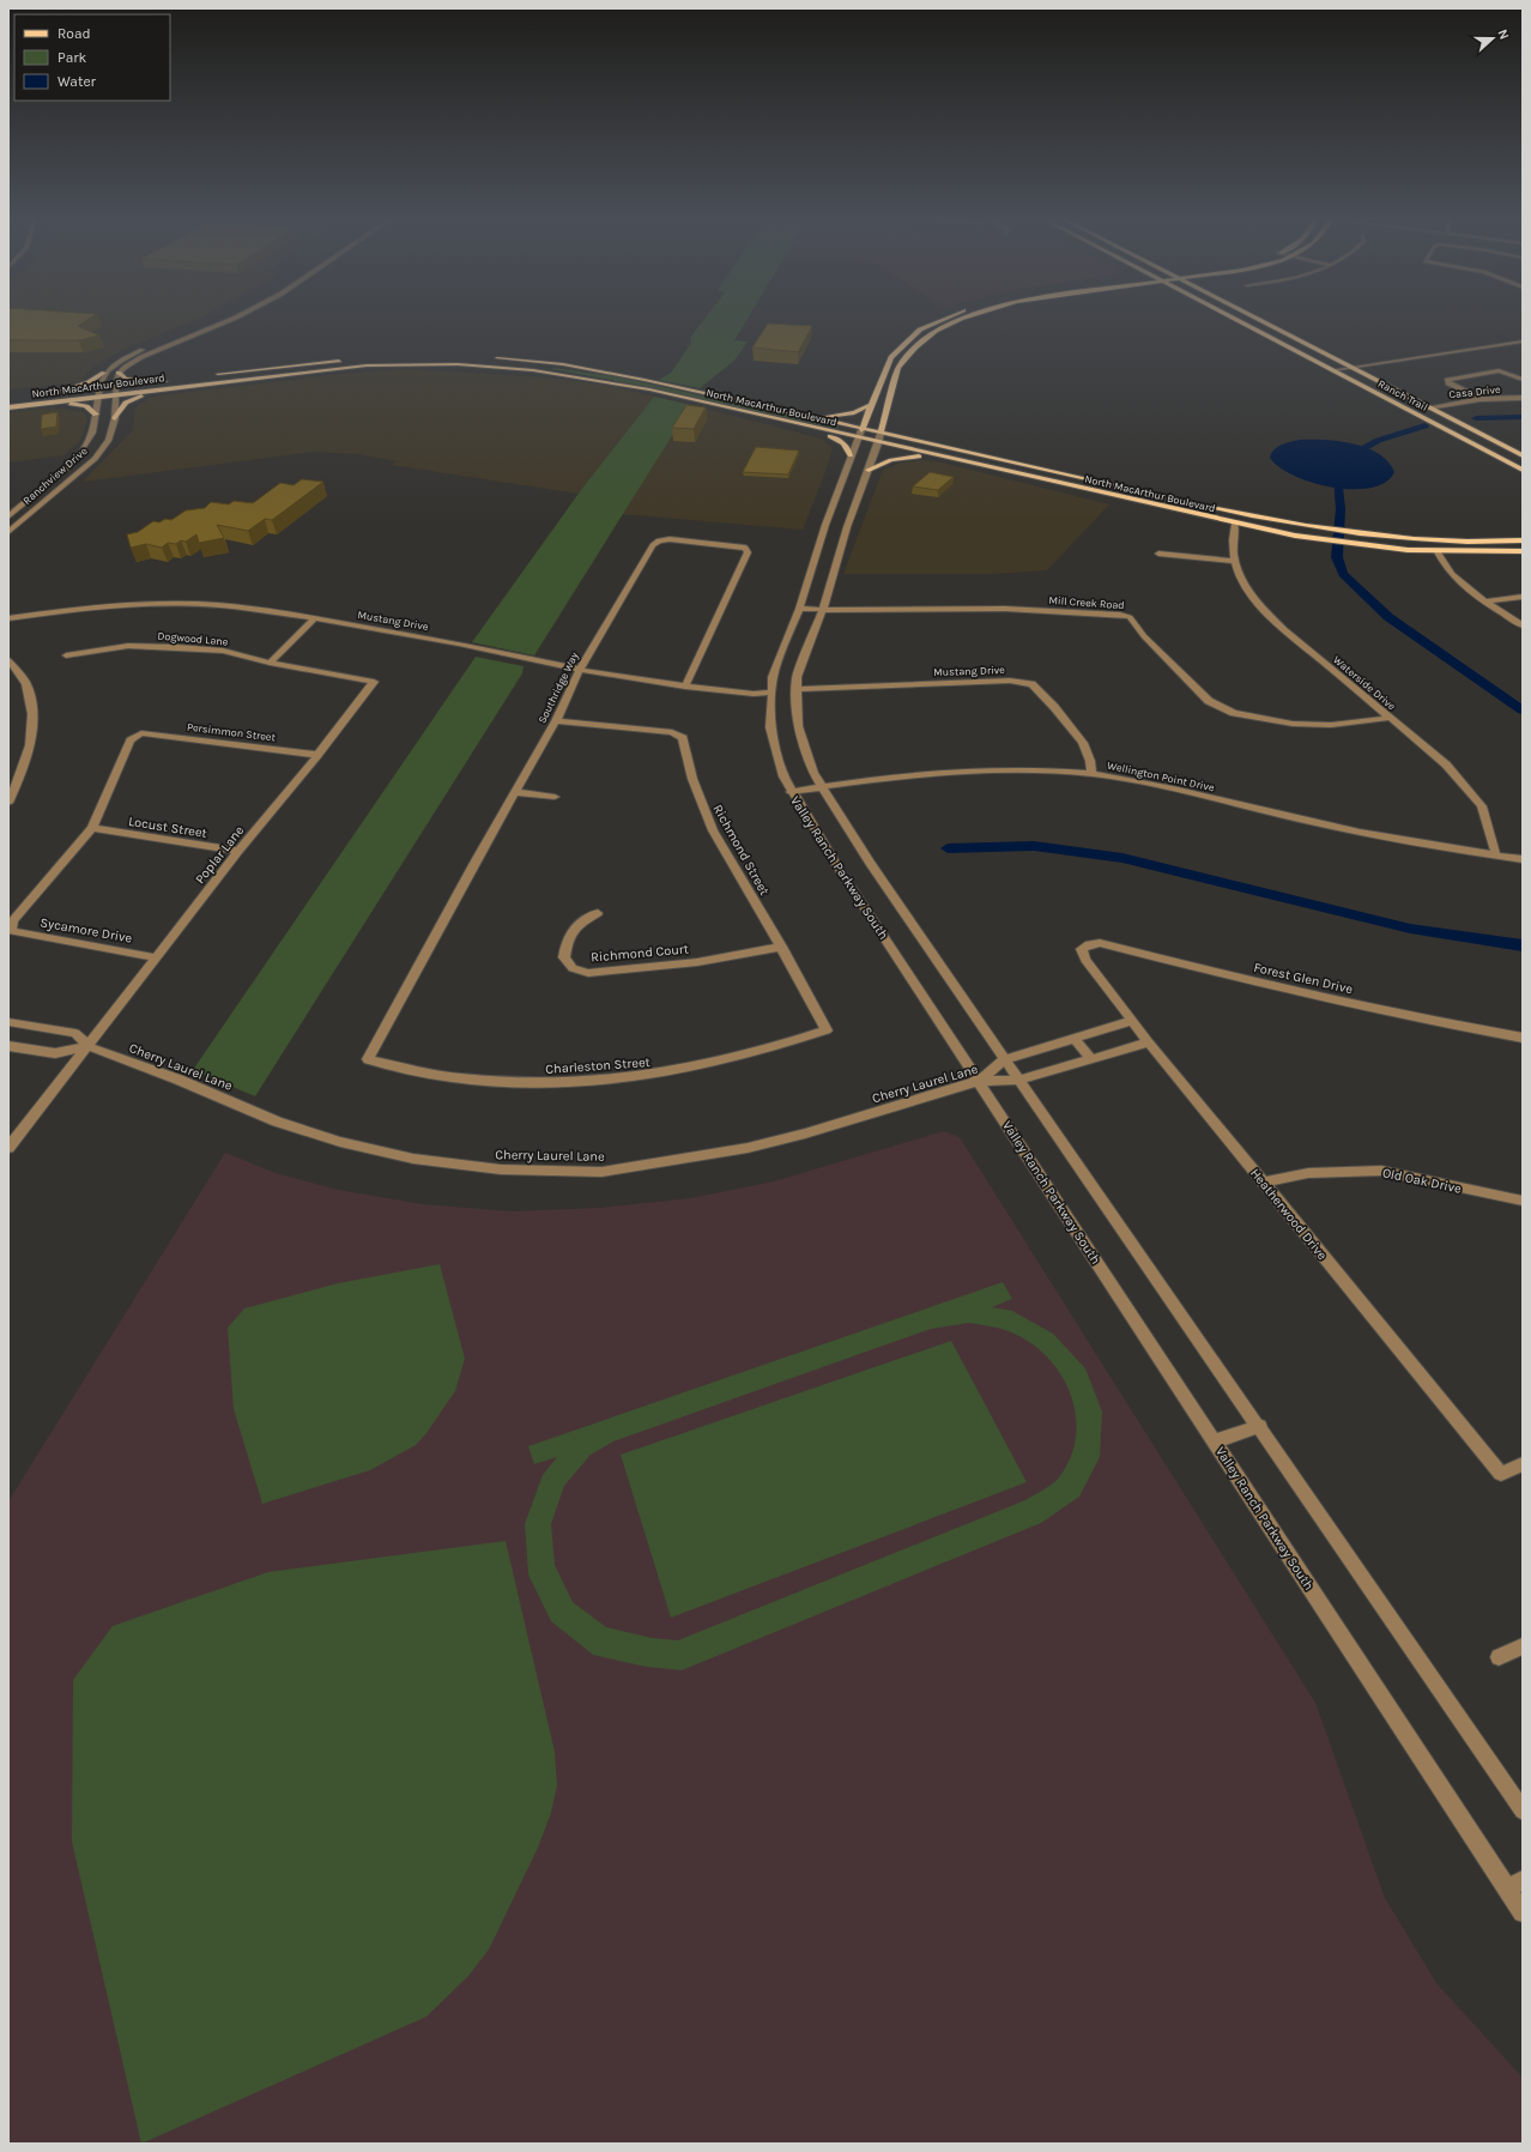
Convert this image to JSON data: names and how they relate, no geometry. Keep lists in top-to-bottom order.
{
  "streets": {
    "main road": ["North MacArthur Boulevard", "Ranch Trail"],
    "street": [
      "Casa Drive",
      "Ranchview Drive",
      "Mill Creek Road",
      "Mustang Drive",
      "Dogwood Lane",
      "Waterside Drive",
      "Southridge Way",
      "Persimmon Street",
      "Wellington Point Drive",
      "Locust Street",
      "Richmond Street",
      "Poplar Lane",
      "Valley Ranch Parkway South",
      "Sycamore Drive",
      "Richmond Court",
      "Forest Glen Drive",
      "Charleston Street",
      "Cherry Laurel Lane",
      "Old Oak Drive",
      "Heatherwood Drive"
    ]
  },
  "crossings": [
    ["North MacArthur Boulevard", "Ranchview Drive"],
    ["North MacArthur Boulevard", "Waterside Drive"],
    ["North MacArthur Boulevard", "Valley Ranch Parkway South"],
    ["Casa Drive", "Ranch Trail"],
    ["Mill Creek Road", "Waterside Drive"],
    ["Mill Creek Road", "Valley Ranch Parkway South"],
    ["Mustang Drive", "Southridge Way"],
    ["Mustang Drive", "Wellington Point Drive"],
    ["Mustang Drive", "Valley Ranch Parkway South"],
    ["Dogwood Lane", "Poplar Lane"],
    ["Waterside Drive", "Wellington Point Drive"],
    ["Southridge Way", "Richmond Street"],
    ["Southridge Way", "Charleston Street"],
    ["Persimmon Street", "Locust Street"],
    ["Persimmon Street", "Poplar Lane"],
    ["Persimmon Street", "Sycamore Drive"],
    ["Wellington Point Drive", "Valley Ranch Parkway South"],
    ["Locust Street", "Poplar Lane"],
    ["Locust Street", "Sycamore Drive"],
    ["Richmond Street", "Richmond Court"],
    ["Richmond Street", "Charleston Street"],
    ["Poplar Lane", "Sycamore Drive"],
    ["Poplar Lane", "Cherry Laurel Lane"],
    ["Valley Ranch Parkway South", "Cherry Laurel Lane"],
    ["Forest Glen Drive", "Heatherwood Drive"],
    ["Cherry Laurel Lane", "Heatherwood Drive"],
    ["Old Oak Drive", "Heatherwood Drive"]
  ],
  "legend": ["Road", "Park", "Water"],
  "north": "right"
}
